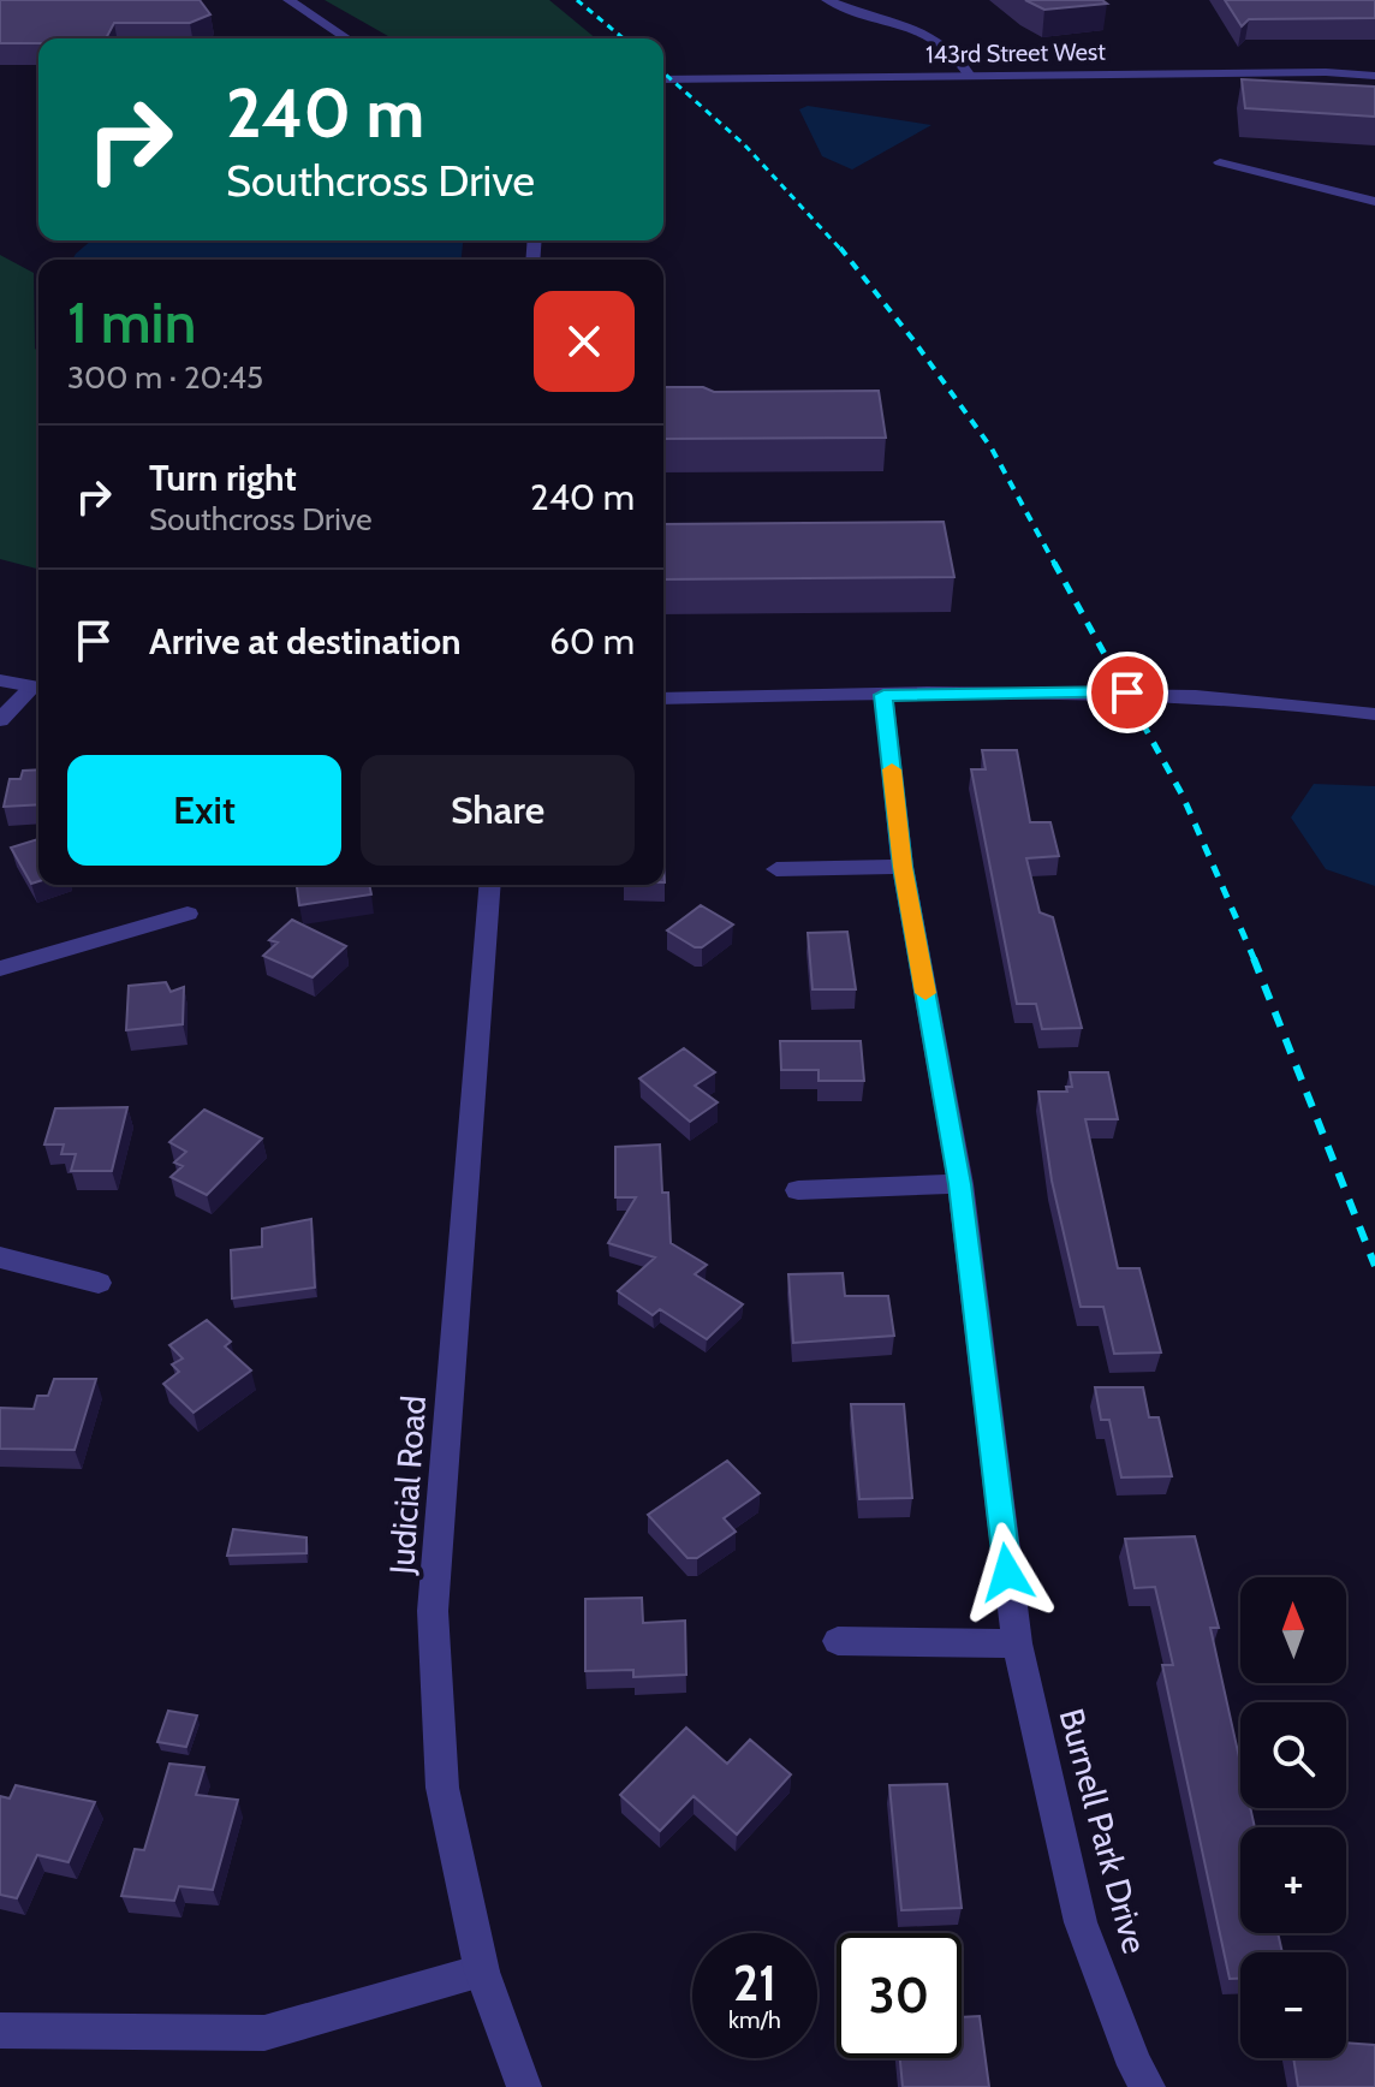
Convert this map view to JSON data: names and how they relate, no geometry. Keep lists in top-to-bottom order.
{
  "streets": {
    "street": ["143rd Street West", "Judicial Road", "Burnell Park Drive"]
  },
  "north": "top",
  "page": {
    "turn": ["240 m", "Southcross Drive"],
    "heading": ["1 min", "300 m · 20:45"],
    "list": [
      {
        "name": "Turn right",
        "note": "Southcross Drive",
        "value": "240 m"
      },
      {
        "name": "Arrive at destination",
        "value": "60 m"
      }
    ],
    "buttons": ["Exit", "Share"],
    "map_buttons": ["+", "−"],
    "speed": "21 km/h",
    "limit": "30"
  }
}
